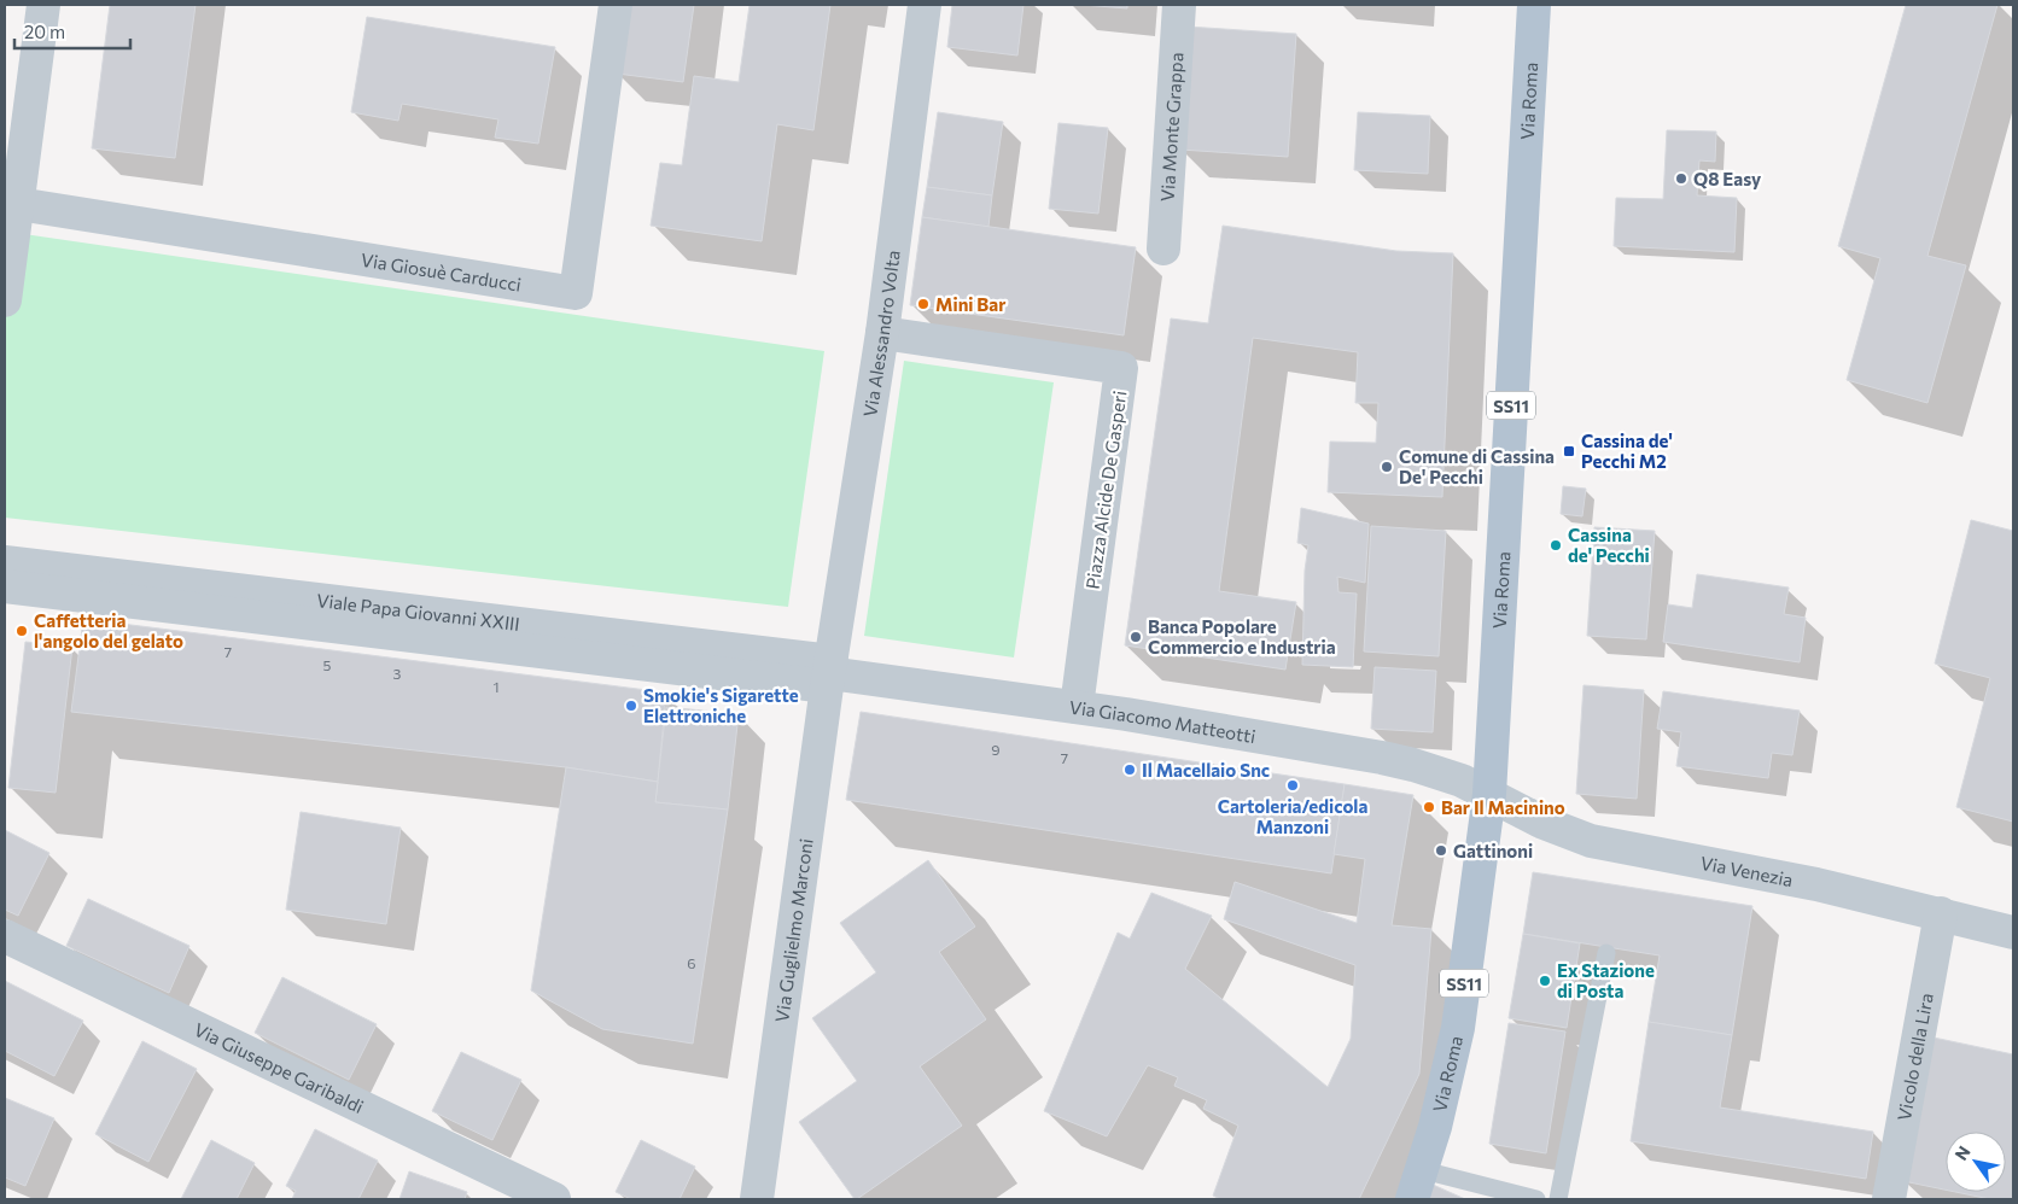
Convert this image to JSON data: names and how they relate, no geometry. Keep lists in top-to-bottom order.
{
  "streets": {
    "main road": ["Via Roma", "SS11"],
    "street": [
      "Via Monte Grappa",
      "Via Giosuè Carducci",
      "Via Alessandro Volta",
      "Piazza Alcide De Gasperi",
      "Viale Papa Giovanni XXIII",
      "Via Giacomo Matteotti",
      "Via Venezia",
      "Via Guglielmo Marconi",
      "Vicolo della Lira",
      "Via Giuseppe Garibaldi"
    ]
  },
  "crossings": [
    ["Via Roma", "Via Giacomo Matteotti"],
    ["Via Roma", "Via Venezia"],
    ["Via Alessandro Volta", "Piazza Alcide De Gasperi"],
    ["Via Alessandro Volta", "Viale Papa Giovanni XXIII"],
    ["Via Alessandro Volta", "Via Giacomo Matteotti"],
    ["Via Alessandro Volta", "Via Guglielmo Marconi"],
    ["Piazza Alcide De Gasperi", "Via Giacomo Matteotti"],
    ["Viale Papa Giovanni XXIII", "Via Giacomo Matteotti"],
    ["Viale Papa Giovanni XXIII", "Via Guglielmo Marconi"],
    ["Via Giacomo Matteotti", "Via Venezia"],
    ["Via Giacomo Matteotti", "Via Guglielmo Marconi"],
    ["Via Venezia", "Vicolo della Lira"]
  ],
  "places": {
    "other": [
      "Q8 Easy",
      "Mini Bar",
      "Comune di Cassina De' Pecchi",
      "Cassina de' Pecchi",
      "Caffetteria l'angolo del gelato",
      "Banca Popolare Commercio e Industria",
      "Smokie's Sigarette Elettroniche",
      "Il Macellaio Snc",
      "Cartoleria/edicola Manzoni",
      "Bar Il Macinino",
      "Gattinoni",
      "Ex Stazione di Posta"
    ],
    "transit": ["Cassina de' Pecchi M2"]
  },
  "house_numbers": [
    "7",
    "5",
    "3",
    "1",
    "9",
    "7",
    "6"
  ],
  "scale_bar": "20 m",
  "north": "top left"
}
